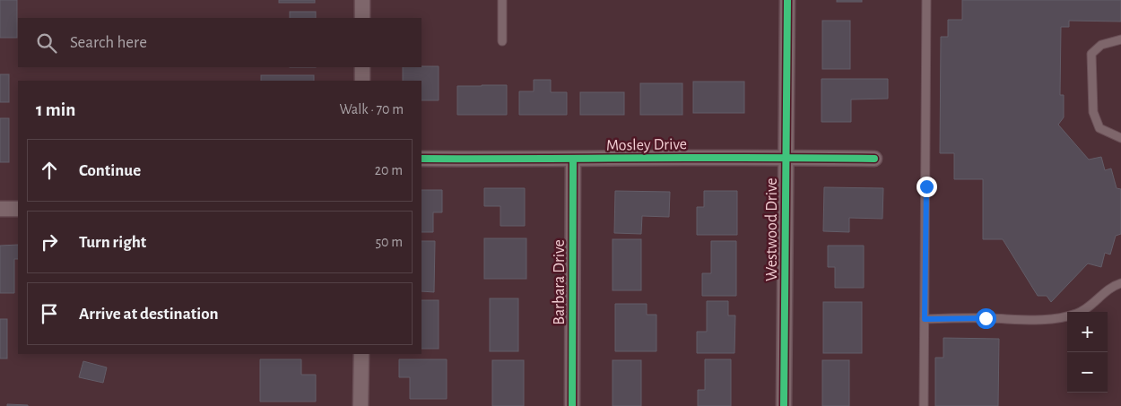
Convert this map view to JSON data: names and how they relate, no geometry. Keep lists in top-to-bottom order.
{
  "streets": {
    "street": ["Mosley Drive", "Westwood Drive", "Barbara Drive"]
  },
  "crossings": [
    ["Mosley Drive", "Westwood Drive"],
    ["Mosley Drive", "Barbara Drive"]
  ],
  "page": {
    "search": "Search here",
    "heading": ["1 min", "Walk · 70 m"],
    "list": [
      ["Continue", "20 m"],
      ["Turn right", "50 m"],
      "Arrive at destination"
    ],
    "map_buttons": ["+", "−"]
  }
}
